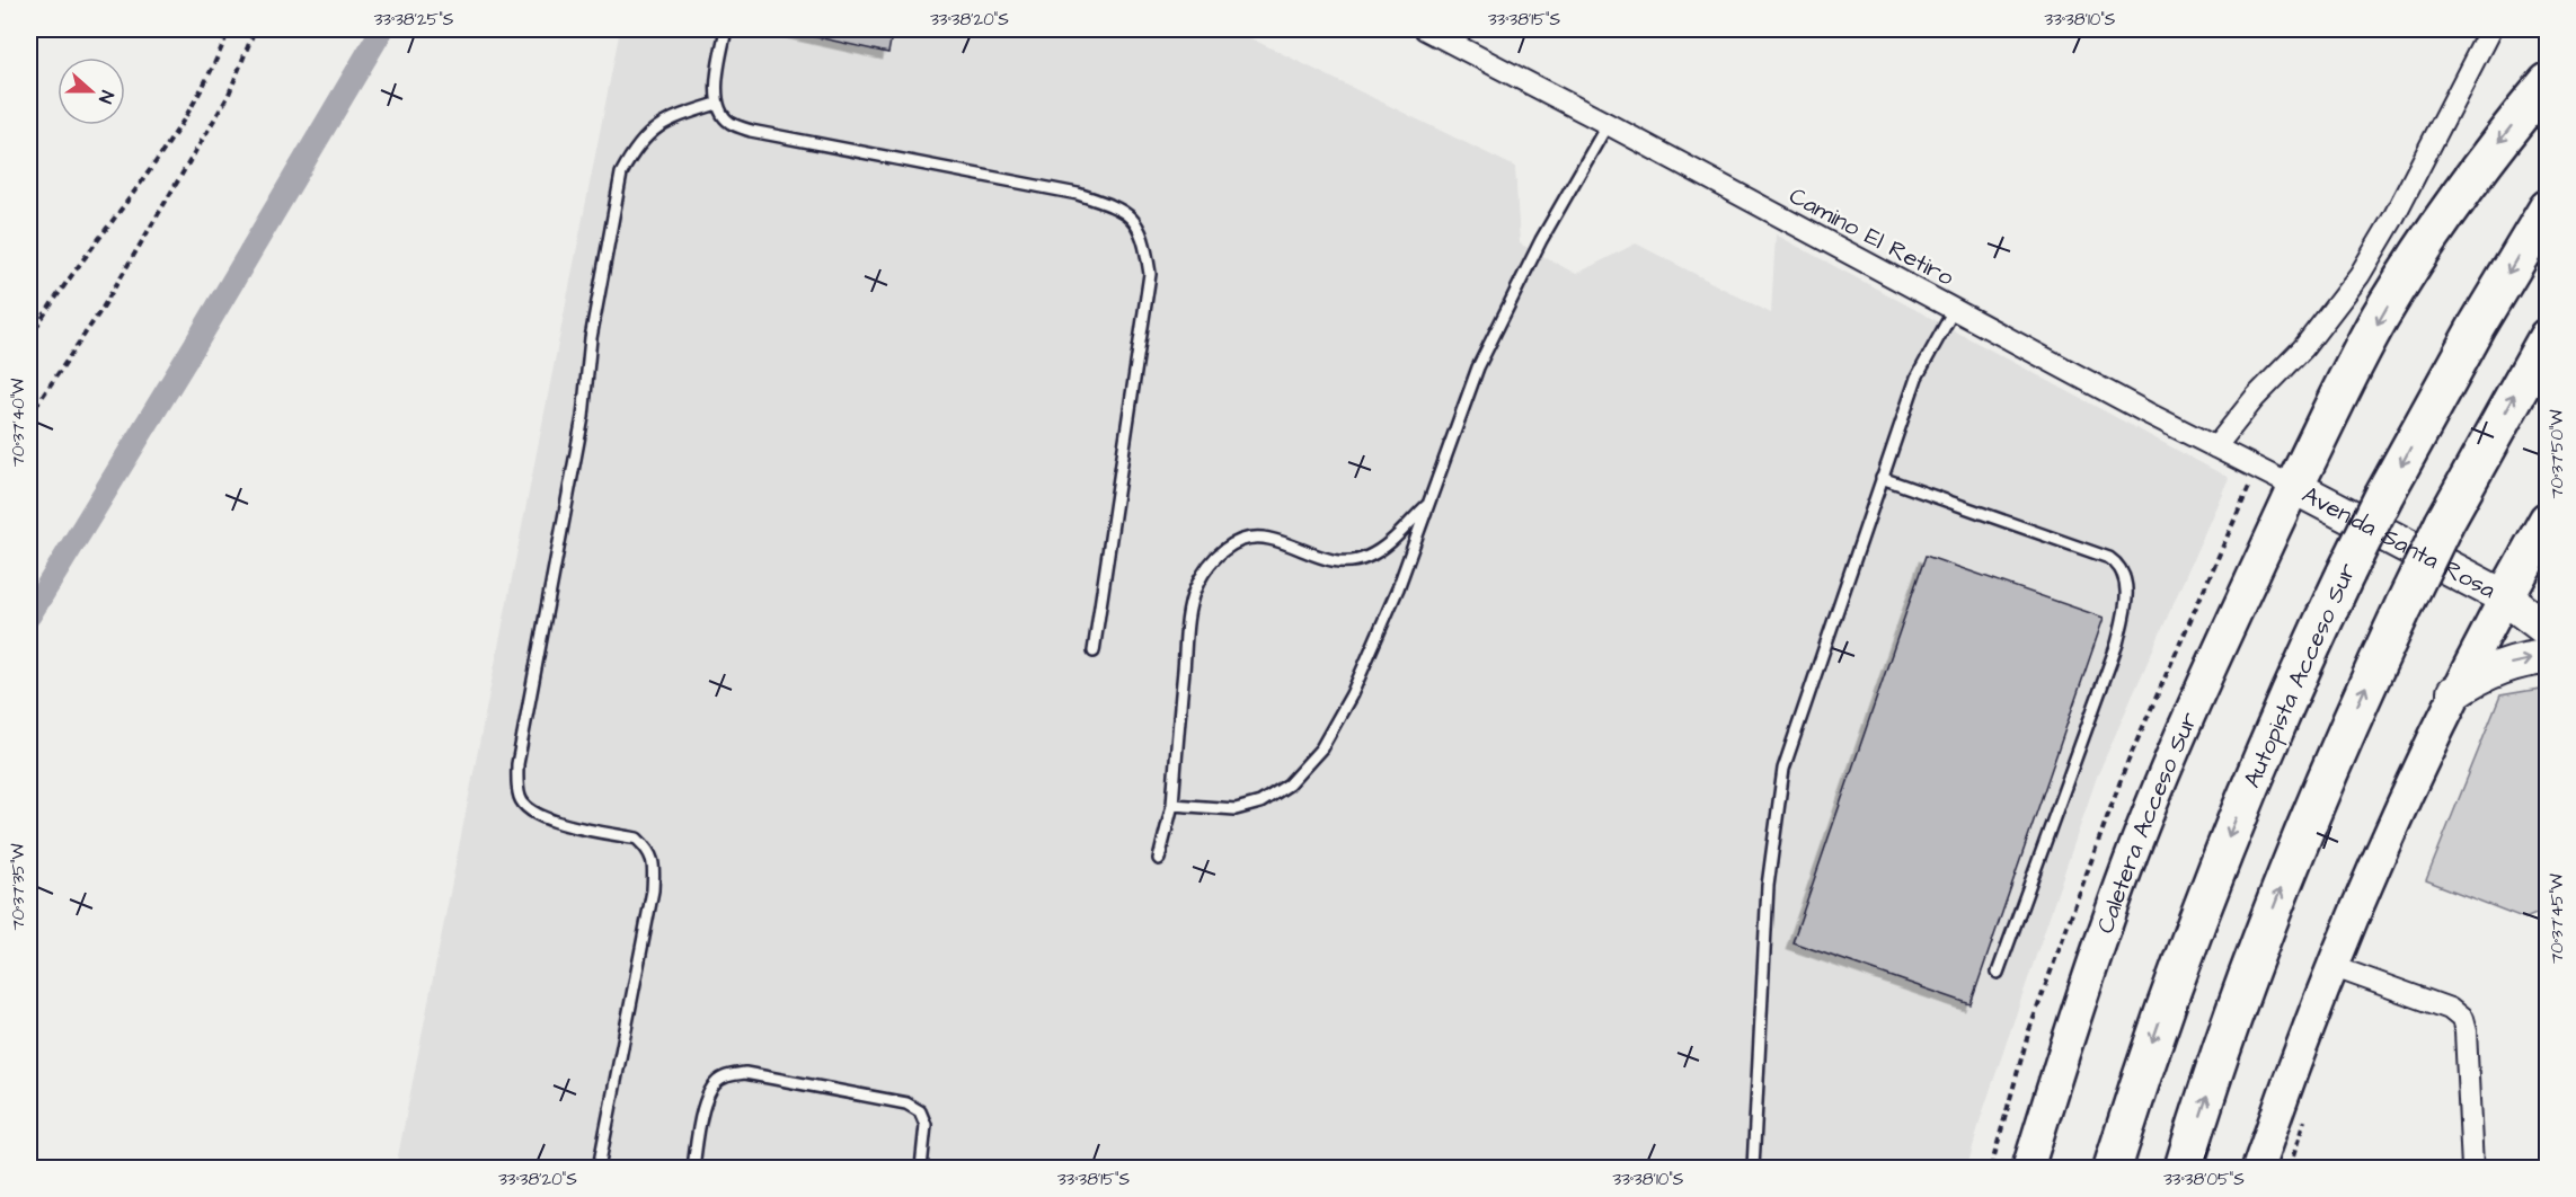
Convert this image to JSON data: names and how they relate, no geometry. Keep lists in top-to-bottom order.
{
  "streets": {
    "highway": ["Autopista Acceso Sur"],
    "main road": ["Avenida Santa Rosa", "Caletera Acceso Sur"],
    "street": ["Camino El Retiro"]
  },
  "crossings": [
    ["Camino El Retiro", "Avenida Santa Rosa"],
    ["Camino El Retiro", "Caletera Acceso Sur"],
    ["Avenida Santa Rosa", "Caletera Acceso Sur"]
  ],
  "north": "right",
  "coordinates": [
    "33°38'25\"S",
    "33°38'20\"S",
    "33°38'15\"S",
    "33°38'10\"S",
    "70°37'40\"W",
    "70°37'50\"W",
    "70°37'35\"W",
    "70°37'45\"W",
    "33°38'05\"S"
  ]
}
